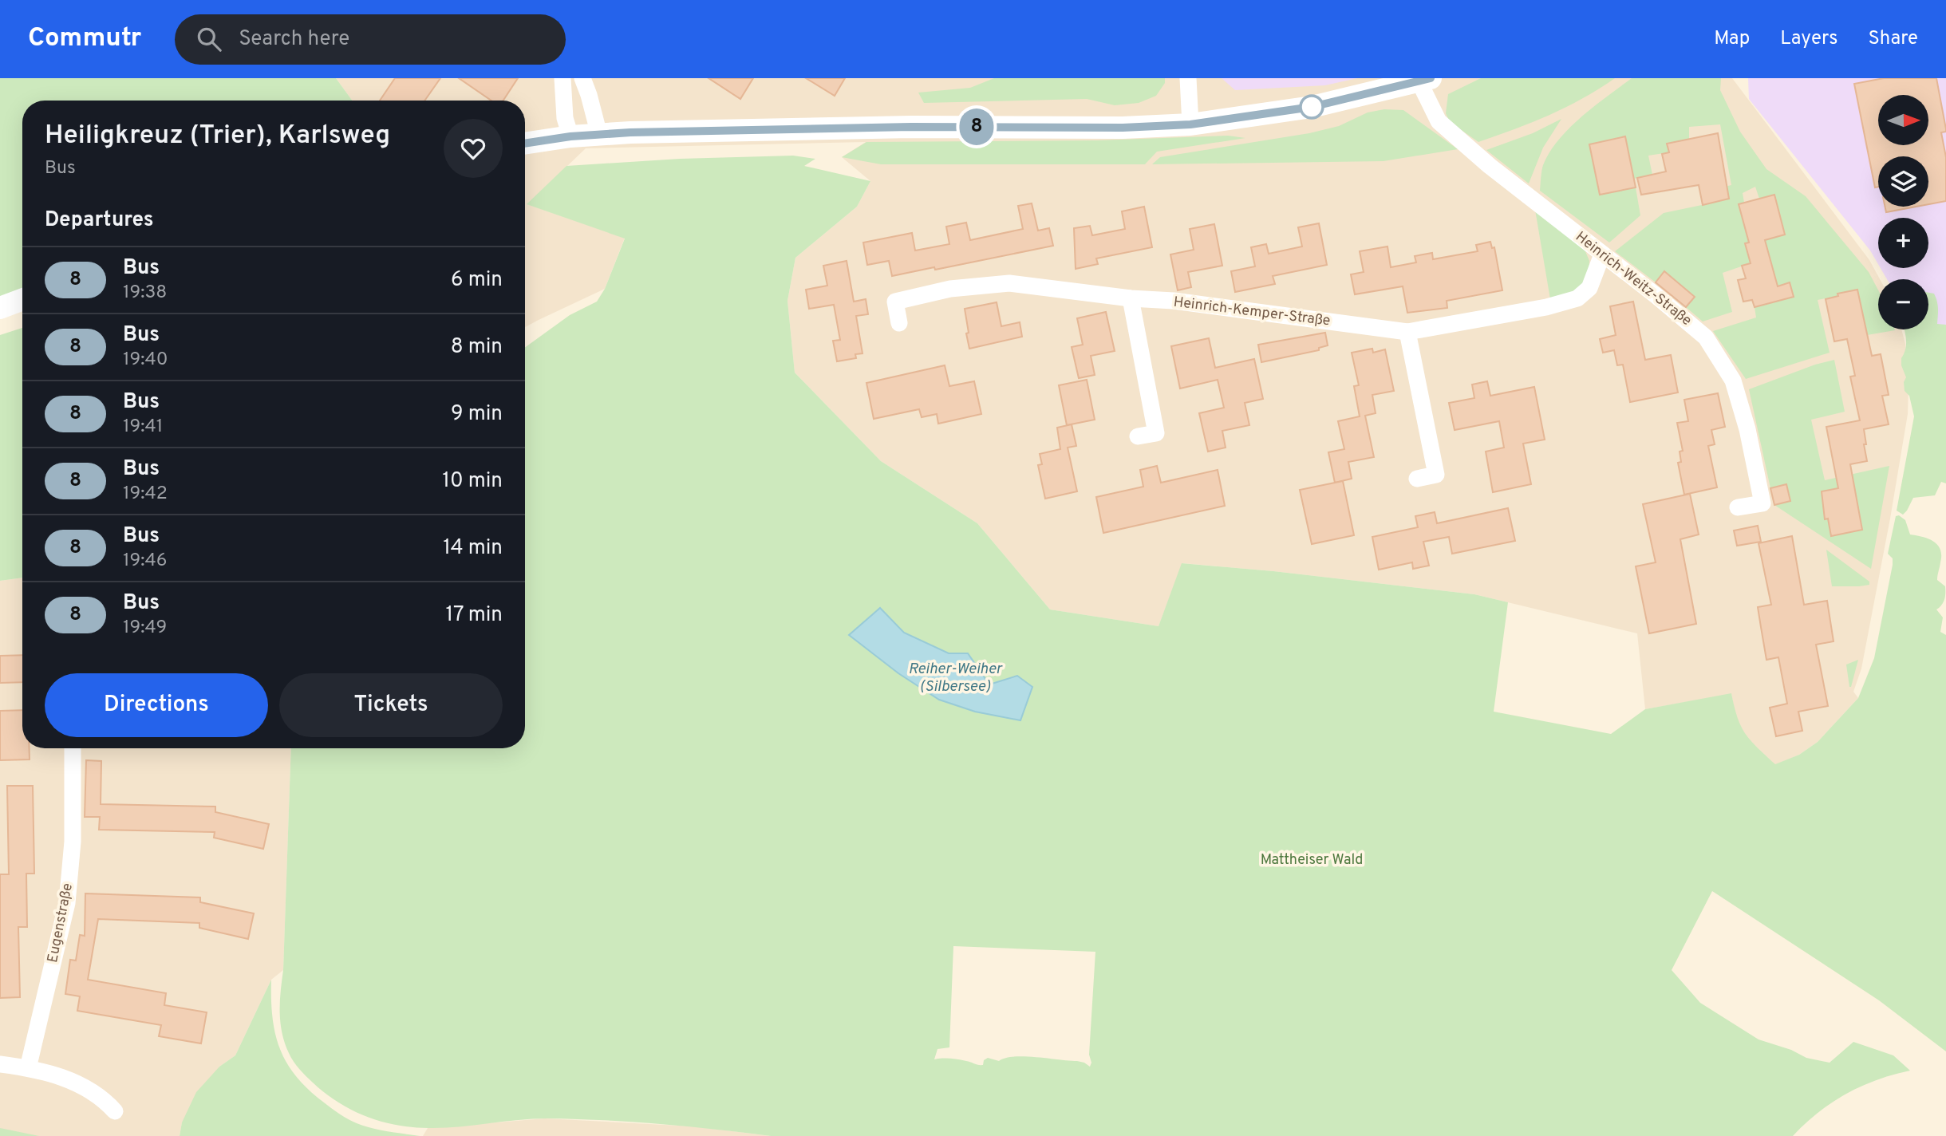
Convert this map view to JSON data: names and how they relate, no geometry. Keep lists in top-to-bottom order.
{
  "streets": {
    "street": ["Heinrich-Weitz-Straße", "Heinrich-Kemper-Straße", "Eugenstraße"]
  },
  "crossings": [
    ["Heinrich-Weitz-Straße", "Heinrich-Kemper-Straße"]
  ],
  "water": ["Reiher-Weiher (Silbersee)"],
  "parks": ["Mattheiser Wald"],
  "lines": ["bus line 8"],
  "north": "right",
  "page": {
    "header": "Commutr",
    "search": "Search here",
    "nav": ["Map", "Layers", "Share"],
    "on_map": "8",
    "map_buttons": ["+", "−"],
    "heading": [
      ["Heiligkreuz (Trier), Karlsweg", "Bus"],
      "Departures"
    ],
    "list": [
      {
        "mark": "8",
        "name": "Bus",
        "note": "19:38",
        "value": "6 min"
      },
      {
        "mark": "8",
        "name": "Bus",
        "note": "19:40",
        "value": "8 min"
      },
      {
        "mark": "8",
        "name": "Bus",
        "note": "19:41",
        "value": "9 min"
      },
      {
        "mark": "8",
        "name": "Bus",
        "note": "19:42",
        "value": "10 min"
      },
      {
        "mark": "8",
        "name": "Bus",
        "note": "19:46",
        "value": "14 min"
      },
      {
        "mark": "8",
        "name": "Bus",
        "note": "19:49",
        "value": "17 min"
      }
    ],
    "buttons": ["Directions", "Tickets"]
  }
}
